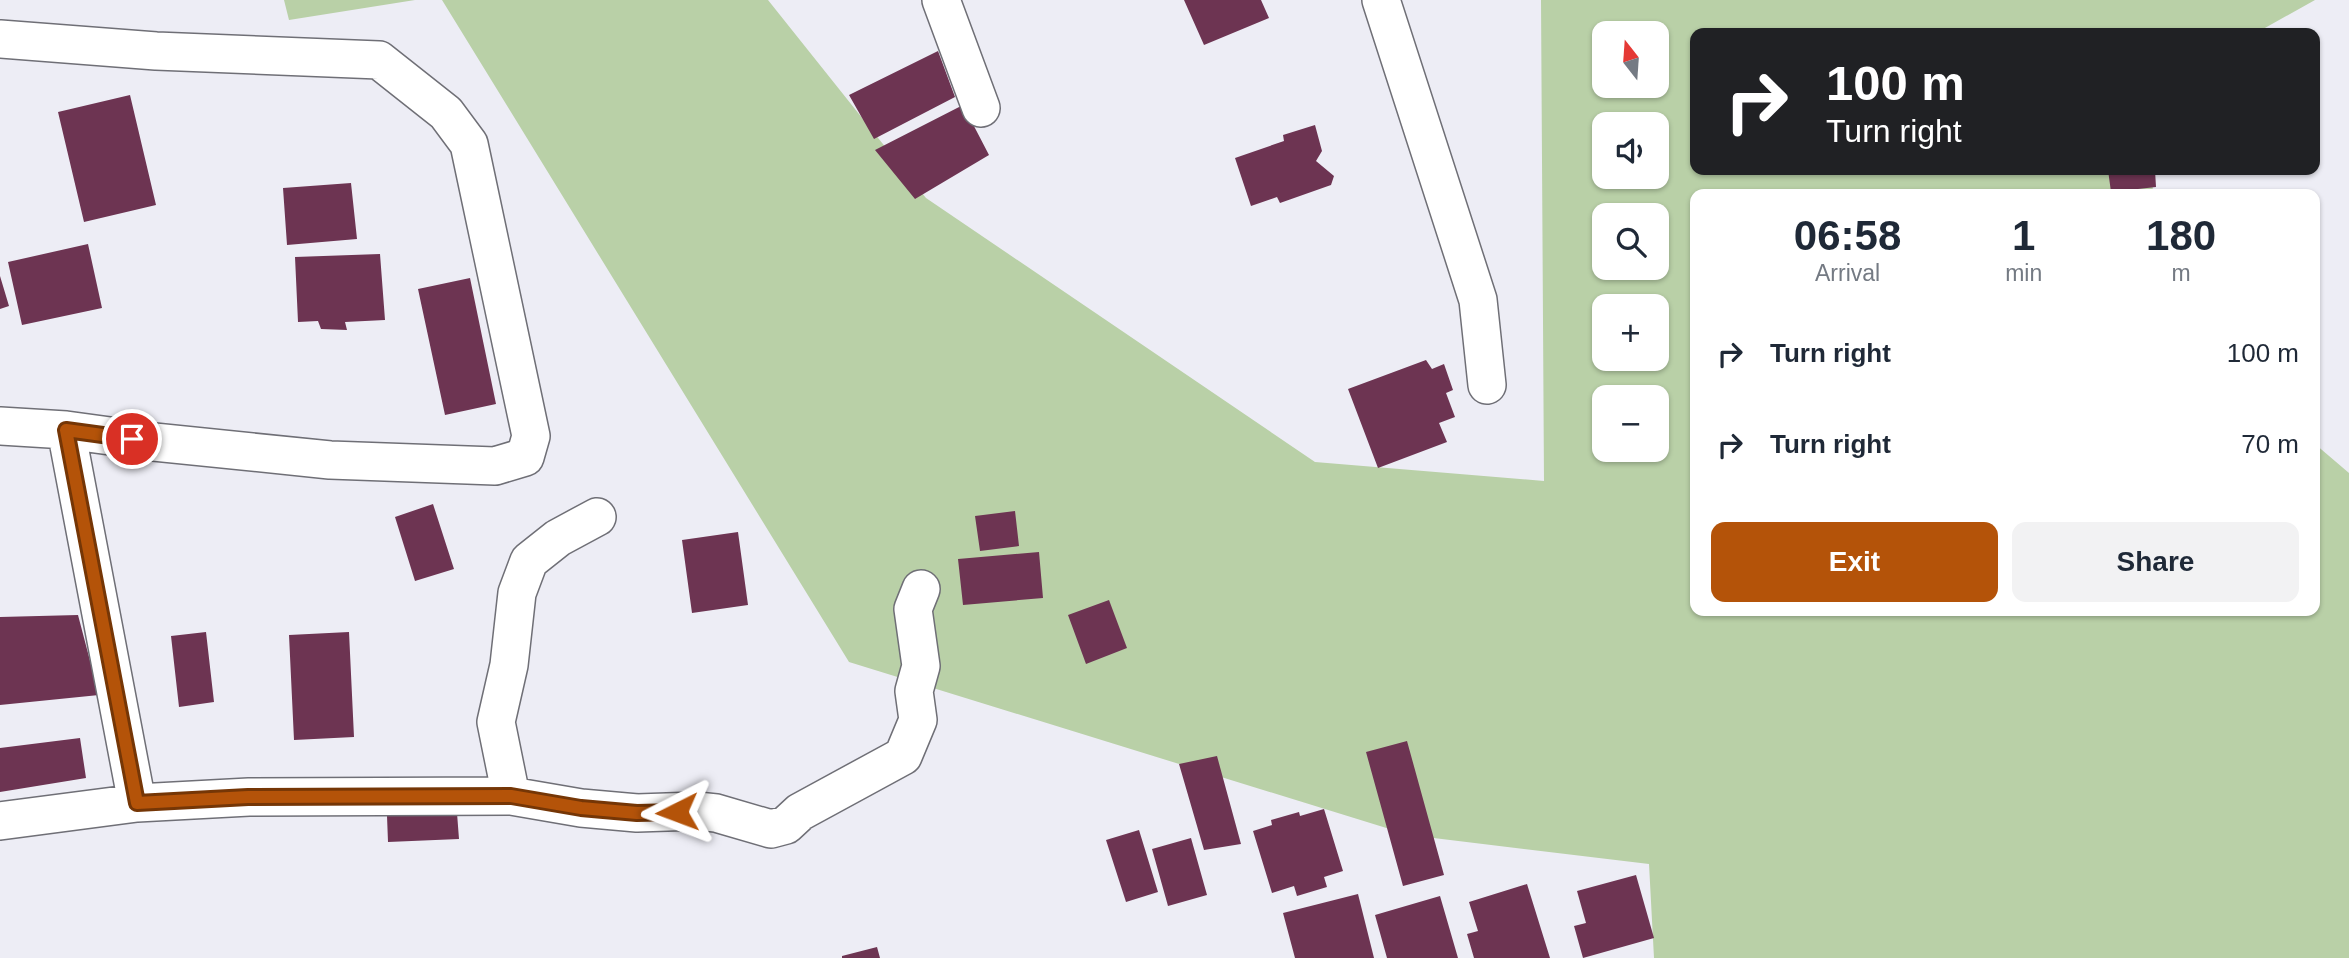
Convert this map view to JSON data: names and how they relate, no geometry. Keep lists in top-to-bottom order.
{
  "north": "top",
  "page": {
    "map_buttons": ["+", "−"],
    "turn": ["100 m", "Turn right"],
    "eta": [
      "06:58",
      "Arrival",
      "1",
      "min",
      "180",
      "m"
    ],
    "list": [
      {
        "name": "Turn right",
        "value": "100 m"
      },
      {
        "name": "Turn right",
        "value": "70 m"
      }
    ],
    "buttons": ["Exit", "Share"]
  }
}
